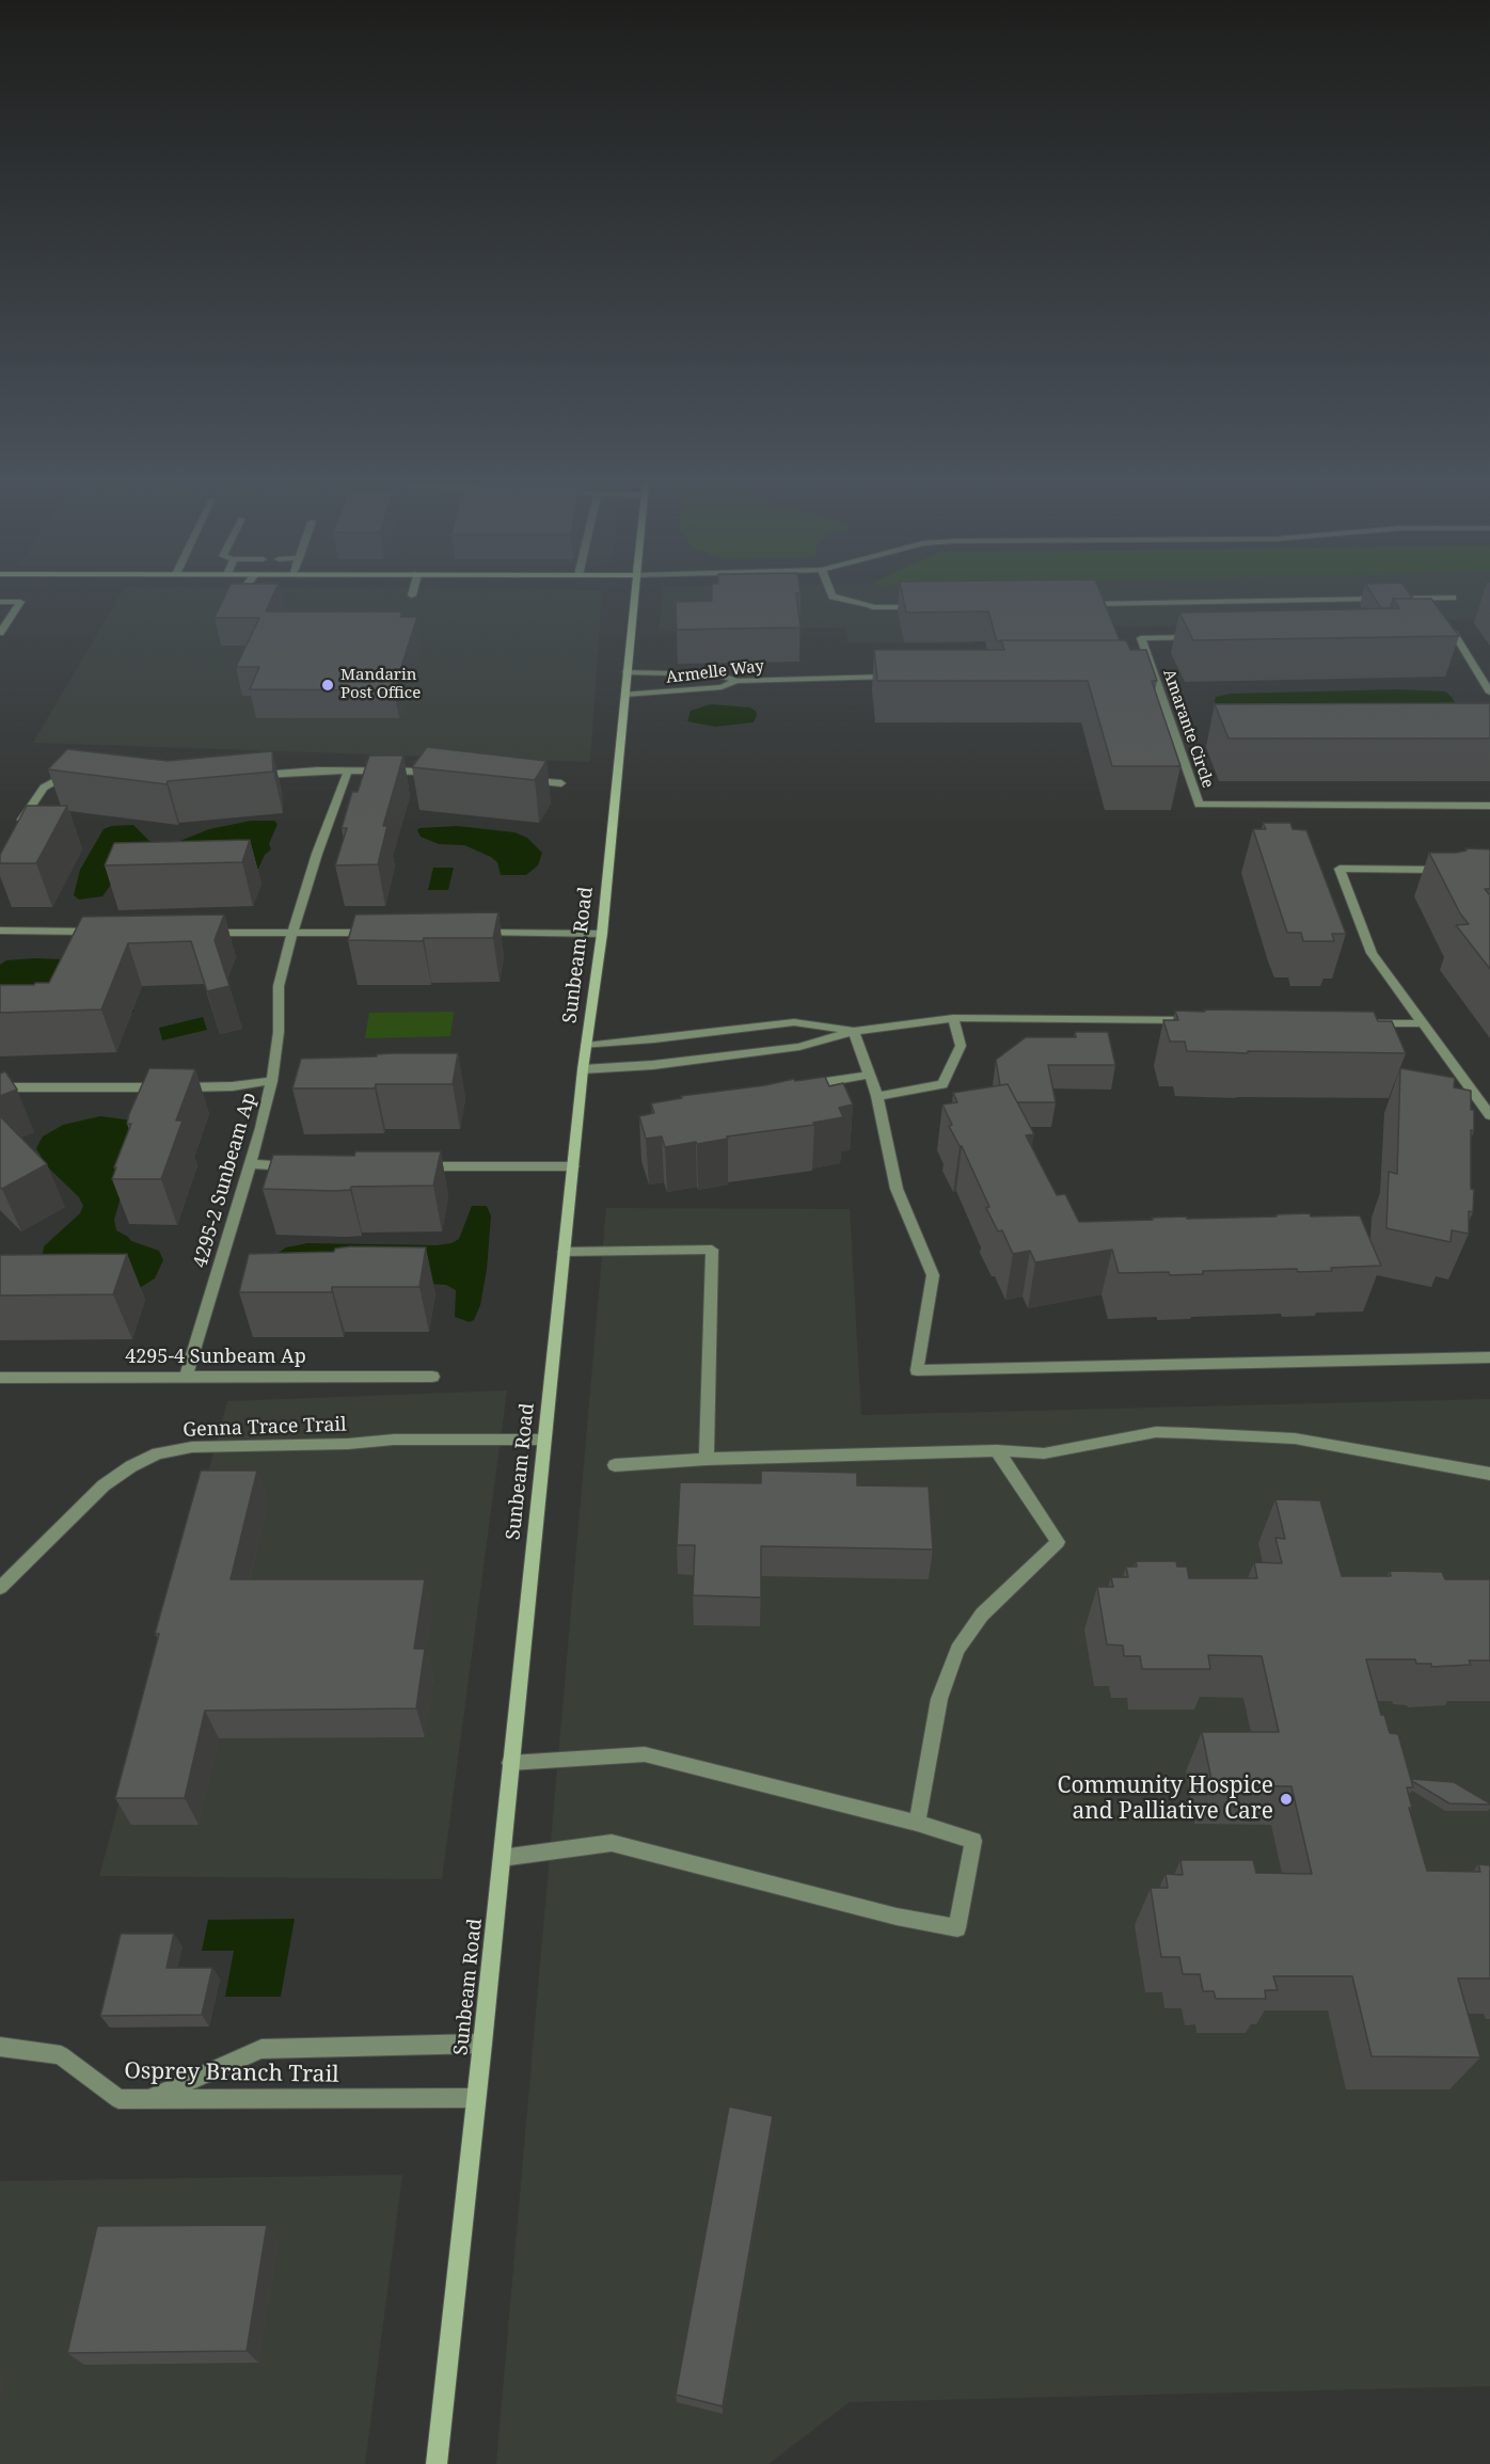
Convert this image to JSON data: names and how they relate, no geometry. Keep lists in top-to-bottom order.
{
  "streets": {
    "street": [
      "Armelle Way",
      "Amarante Circle",
      "Sunbeam Road",
      "4295-2 Sunbeam Ap",
      "4295-4 Sunbeam Ap",
      "Genna Trace Trail",
      "Osprey Branch Trail"
    ]
  },
  "crossings": [
    ["Armelle Way", "Sunbeam Road"],
    ["Sunbeam Road", "Genna Trace Trail"],
    ["Sunbeam Road", "Osprey Branch Trail"],
    ["4295-2 Sunbeam Ap", "4295-4 Sunbeam Ap"]
  ],
  "places": ["Mandarin Post Office", "Community Hospice and Palliative Care"]
}
